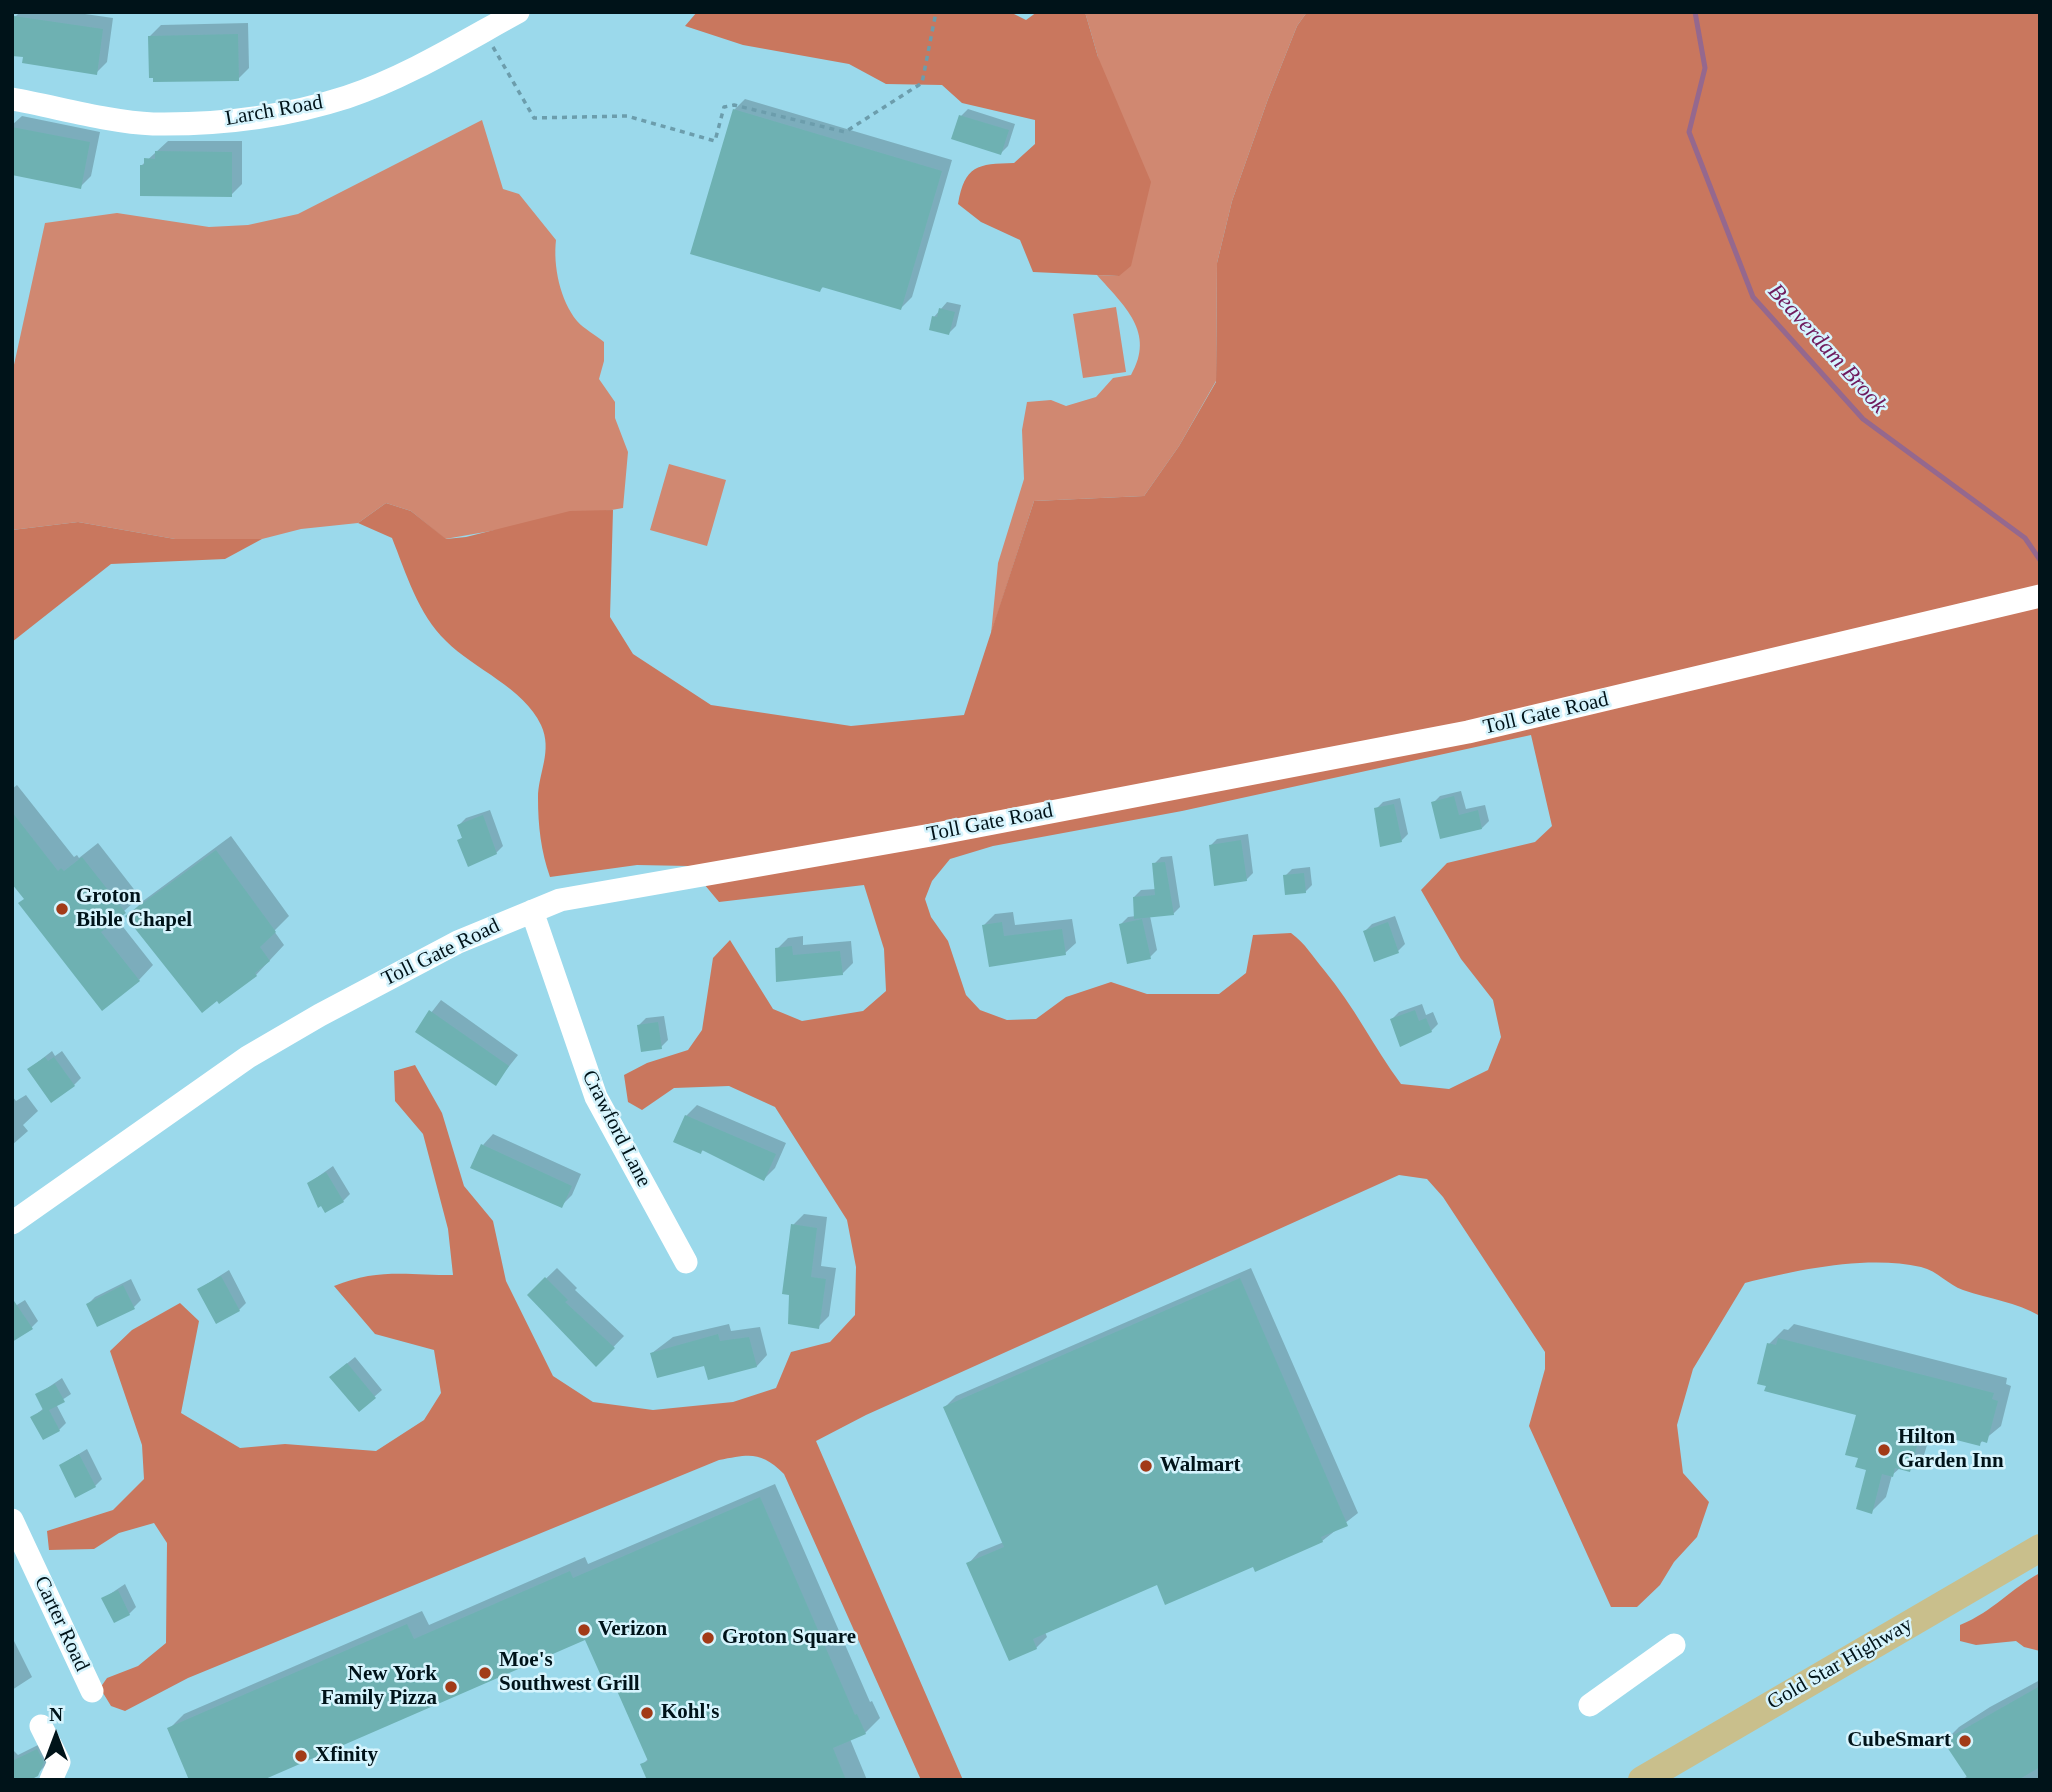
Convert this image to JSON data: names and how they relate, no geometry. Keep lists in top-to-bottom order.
{
  "streets": {
    "main road": ["Gold Star Highway"],
    "street": [
      "Larch Road",
      "Toll Gate Road",
      "Crawford Lane",
      "Carter Road"
    ]
  },
  "crossings": [
    ["Toll Gate Road", "Crawford Lane"]
  ],
  "water": ["Beaverdam Brook"],
  "places": [
    "Groton Bible Chapel",
    "Hilton Garden Inn",
    "Walmart",
    "Verizon",
    "Groton Square",
    "Moe's Southwest Grill",
    "New York Family Pizza",
    "Kohl's",
    "CubeSmart",
    "Xfinity"
  ],
  "north": "top"
}
